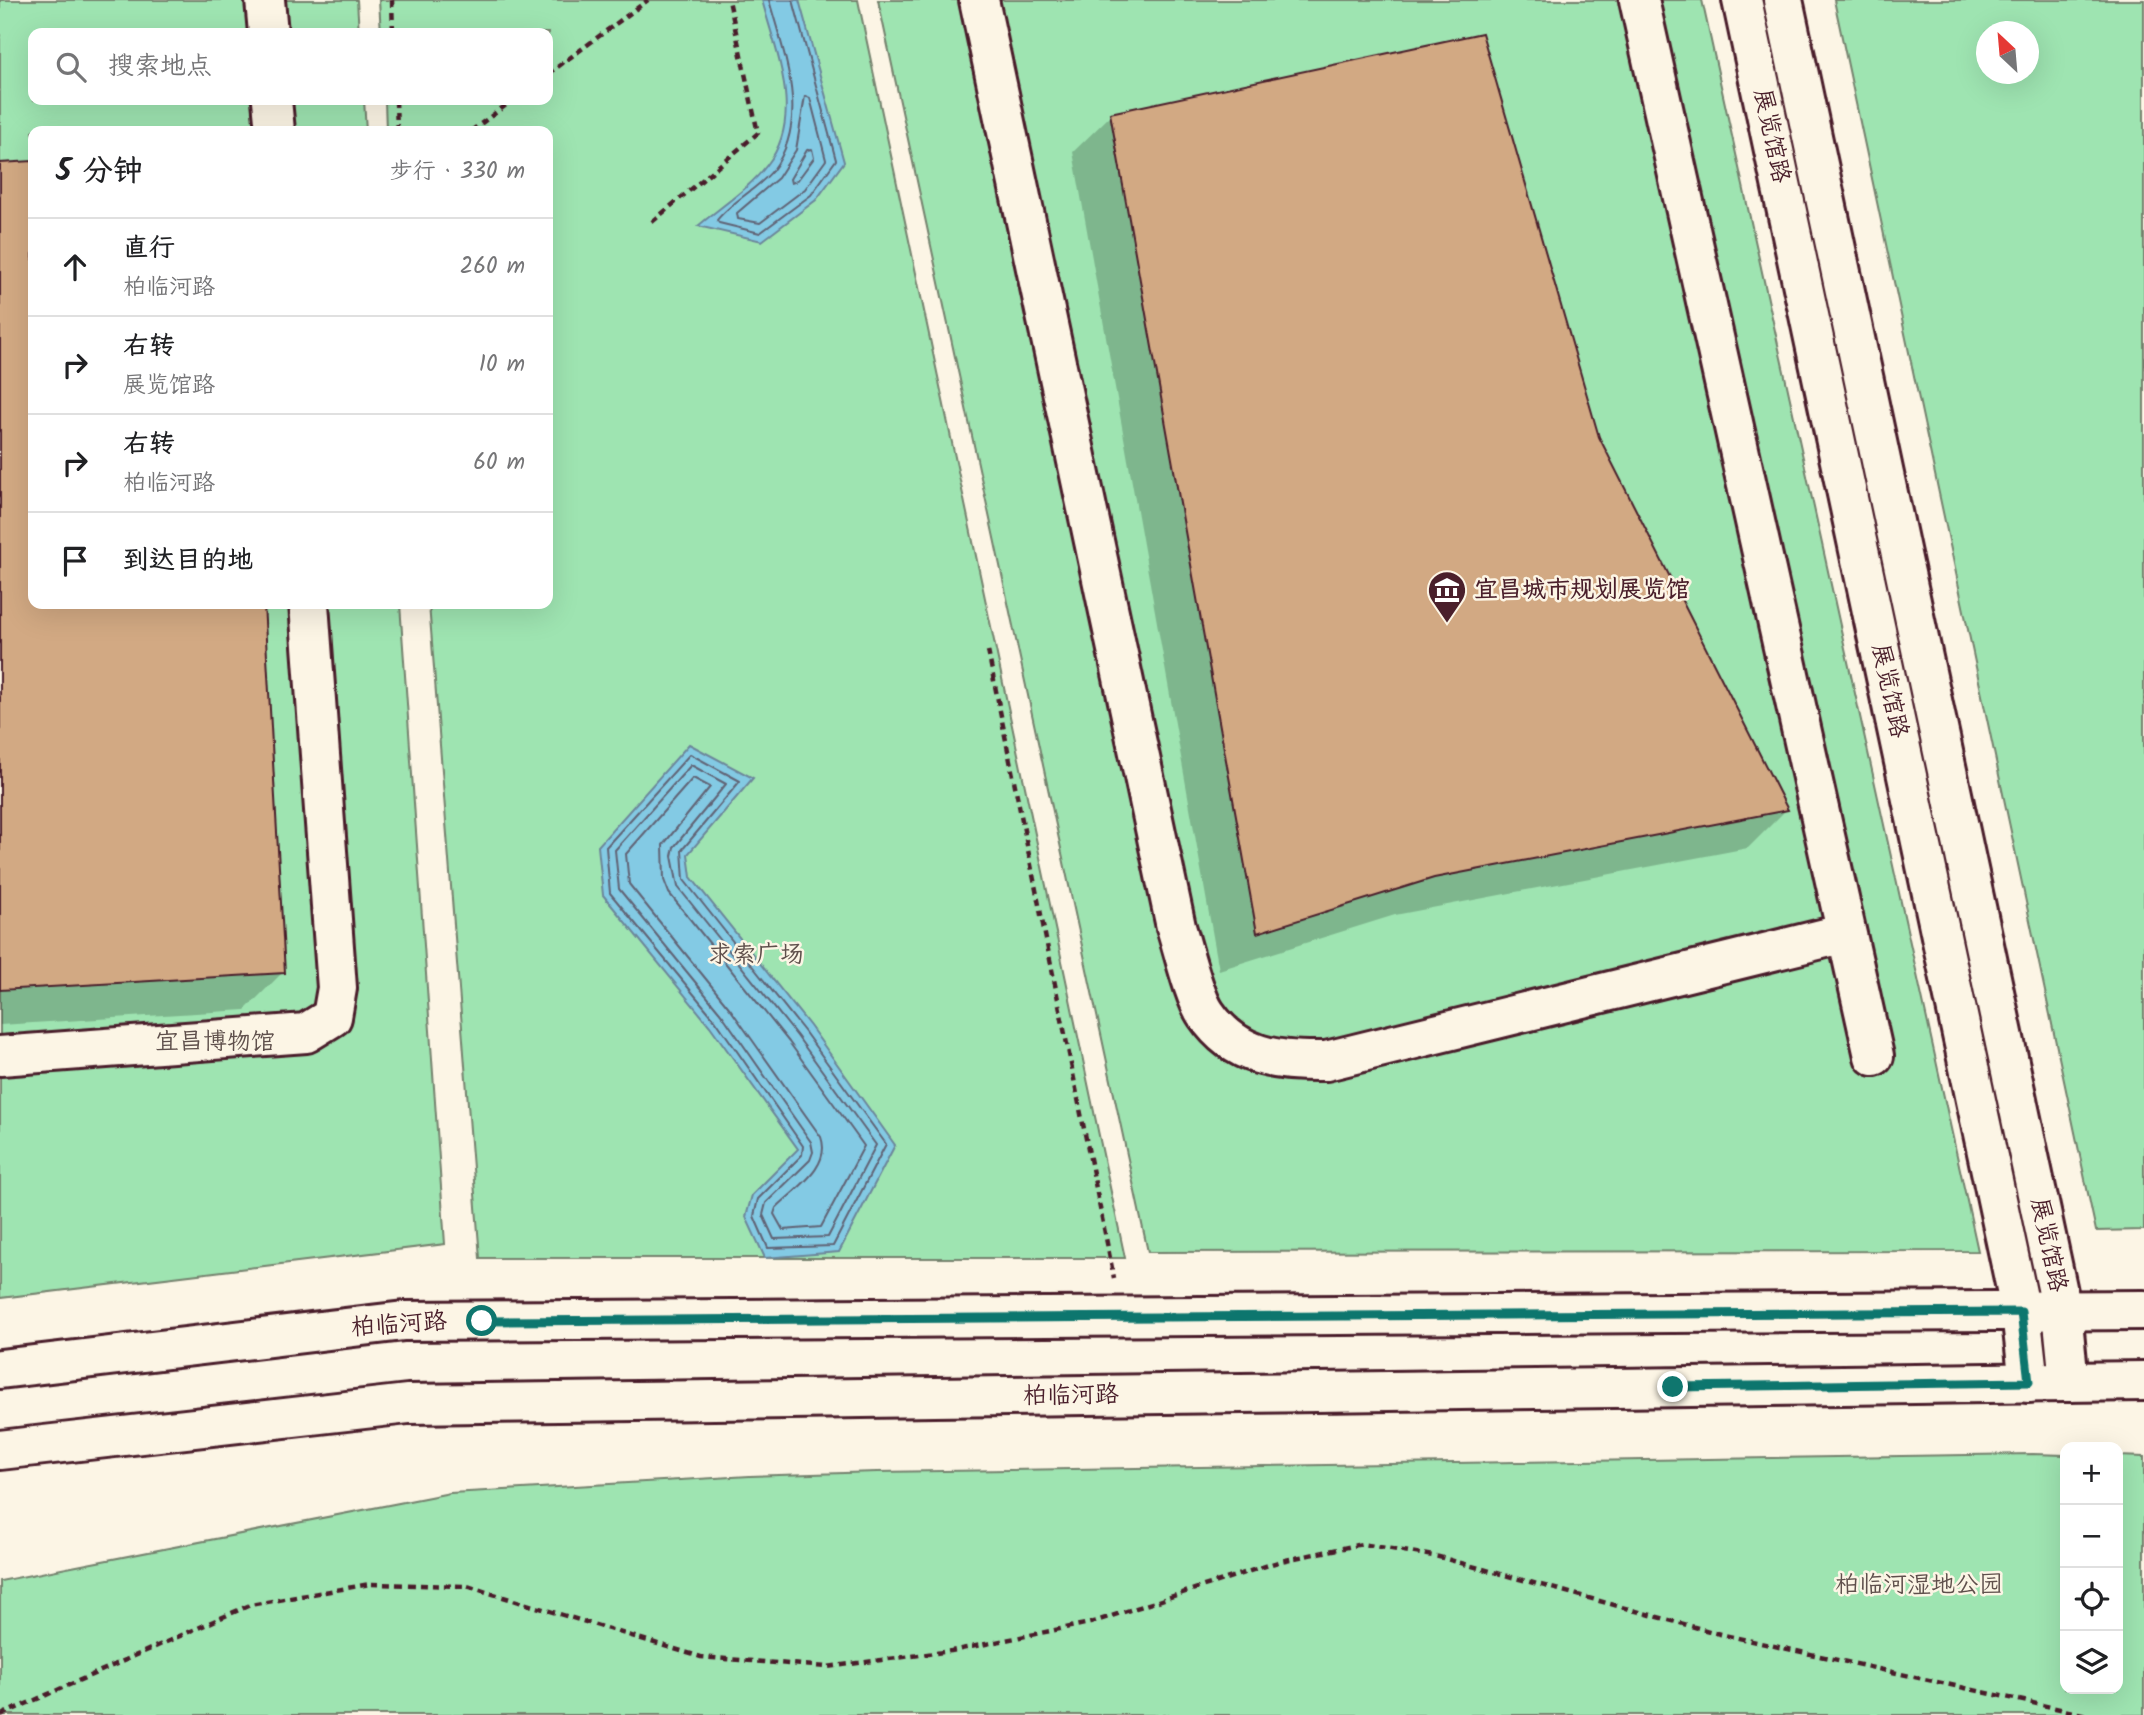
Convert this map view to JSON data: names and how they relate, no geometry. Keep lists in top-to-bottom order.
{
  "streets": {
    "main road": ["展览馆路", "柏临河路"]
  },
  "crossings": [
    ["展览馆路", "柏临河路"]
  ],
  "parks": ["求索广场", "宜昌博物馆", "柏临河湿地公园"],
  "places": {
    "museum": ["宜昌城市规划展览馆"]
  },
  "north": "top left",
  "page": {
    "search": "搜索地点",
    "heading": ["5 分钟", "步行 · 330 m"],
    "list": [
      ["直行", "柏临河路", "260 m"],
      ["右转", "展览馆路", "10 m"],
      ["右转", "柏临河路", "60 m"],
      "到达目的地"
    ],
    "map_buttons": ["+", "−"]
  }
}
